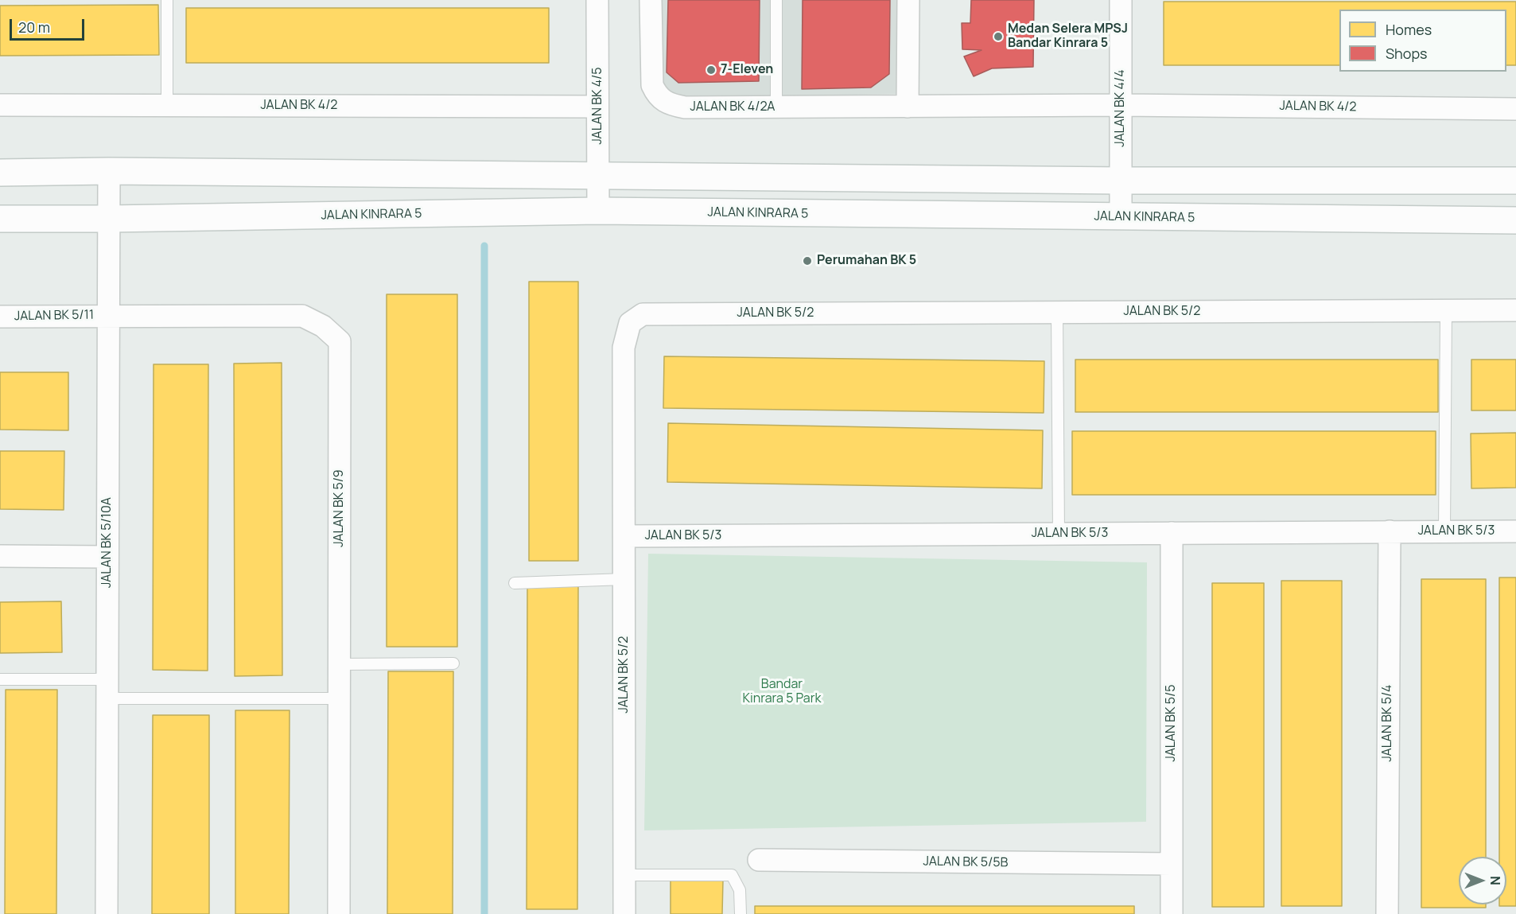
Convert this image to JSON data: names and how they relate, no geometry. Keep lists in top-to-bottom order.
{
  "streets": {
    "main road": ["JALAN KINRARA 5"],
    "street": [
      "JALAN BK 4/2",
      "JALAN BK 4/5",
      "JALAN BK 4/2A",
      "JALAN BK 4/4",
      "JALAN BK 5/2",
      "JALAN BK 5/11",
      "JALAN BK 5/9",
      "JALAN BK 5/3",
      "JALAN BK 5/10A",
      "JALAN BK 5/5",
      "JALAN BK 5/4",
      "JALAN BK 5/5B"
    ]
  },
  "crossings": [
    ["JALAN BK 4/2", "JALAN BK 4/5"],
    ["JALAN BK 4/2", "JALAN BK 4/2A"],
    ["JALAN BK 4/2", "JALAN BK 4/4"],
    ["JALAN BK 4/5", "JALAN KINRARA 5"],
    ["JALAN BK 4/2A", "JALAN BK 4/4"],
    ["JALAN BK 4/4", "JALAN KINRARA 5"],
    ["JALAN KINRARA 5", "JALAN BK 5/10A"],
    ["JALAN BK 5/2", "JALAN BK 5/3"],
    ["JALAN BK 5/11", "JALAN BK 5/9"],
    ["JALAN BK 5/11", "JALAN BK 5/10A"],
    ["JALAN BK 5/9", "JALAN BK 5/10A"],
    ["JALAN BK 5/3", "JALAN BK 5/5"],
    ["JALAN BK 5/3", "JALAN BK 5/4"],
    ["JALAN BK 5/5", "JALAN BK 5/5B"]
  ],
  "parks": ["Bandar Kinrara 5 Park"],
  "places": ["Medan Selera MPSJ Bandar Kinrara 5", "7-Eleven", "Perumahan BK 5"],
  "legend": ["Homes", "Shops"],
  "scale_bar": "20 m",
  "north": "right"
}
